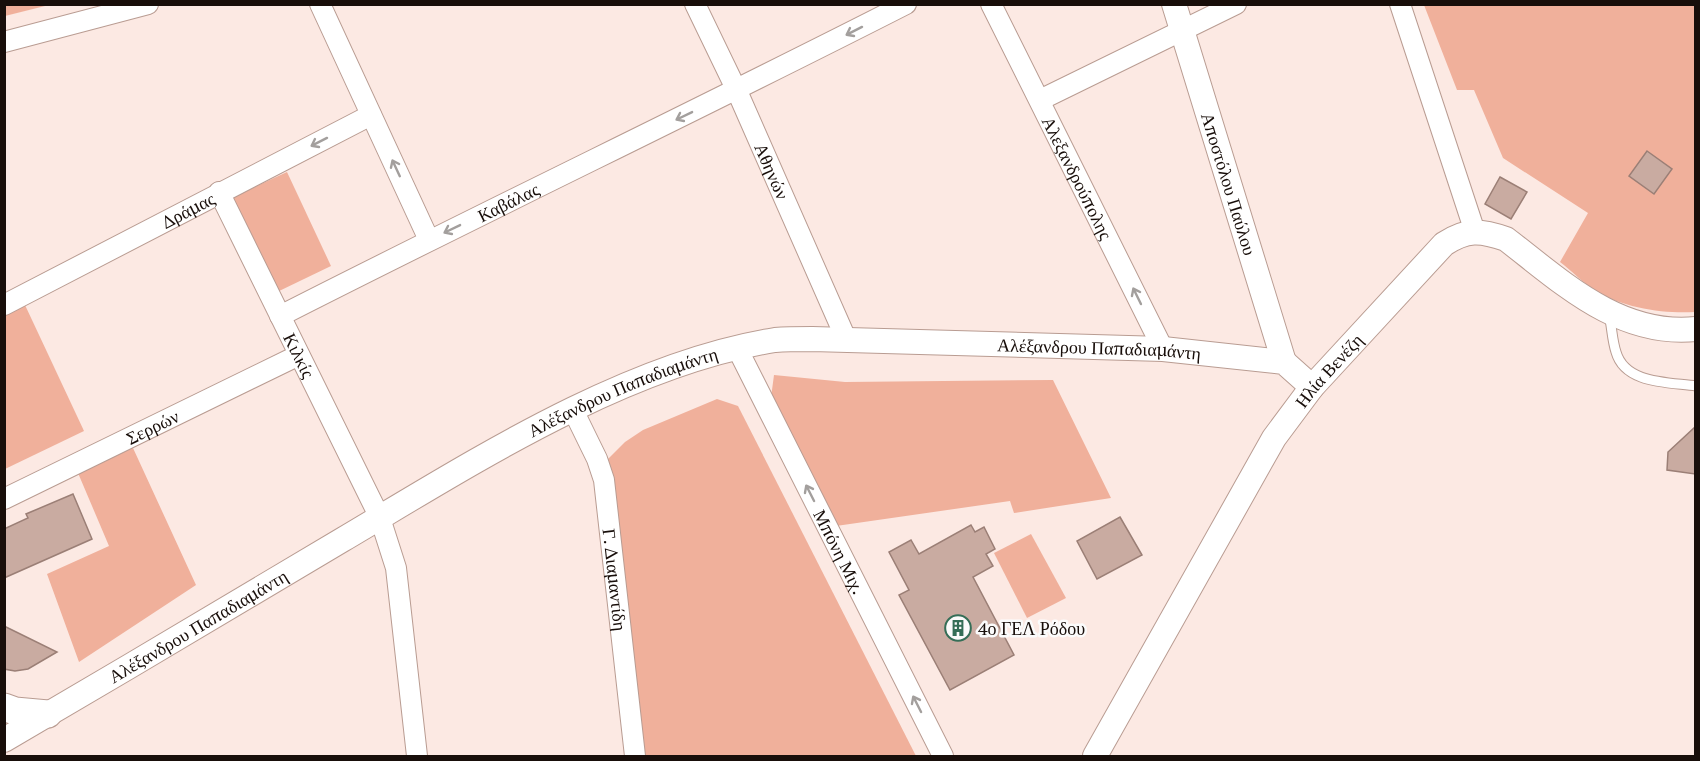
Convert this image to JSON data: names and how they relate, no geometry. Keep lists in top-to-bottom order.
{
  "streets": {
    "street": [
      "Αθηνών",
      "Αλεξανδρούπολης",
      "Αποστόλου Παύλου",
      "Καβάλας",
      "Δράμας",
      "Αλέξανδρου Παπαδιαμάντη",
      "Κιλκίς",
      "Ηλία Βενέζη",
      "Σερρών",
      "Μπόνη Μιχ.",
      "Γ. Διαμαντίδη"
    ]
  },
  "crossings": [
    ["Αθηνών", "Καβάλας"],
    ["Αθηνών", "Αλέξανδρου Παπαδιαμάντη"],
    ["Αλεξανδρούπολης", "Αλέξανδρου Παπαδιαμάντη"],
    ["Αποστόλου Παύλου", "Αλέξανδρου Παπαδιαμάντη"],
    ["Καβάλας", "Κιλκίς"],
    ["Δράμας", "Κιλκίς"],
    ["Αλέξανδρου Παπαδιαμάντη", "Κιλκίς"],
    ["Αλέξανδρου Παπαδιαμάντη", "Μπόνη Μιχ."],
    ["Αλέξανδρου Παπαδιαμάντη", "Γ. Διαμαντίδη"],
    ["Κιλκίς", "Σερρών"]
  ],
  "one_way": [
    "Αλεξανδρούπολης",
    "Καβάλας",
    "Δράμας",
    "Μπόνη Μιχ."
  ],
  "places": {
    "building": ["4ο ΓΕΛ Ρόδου"]
  }
}
